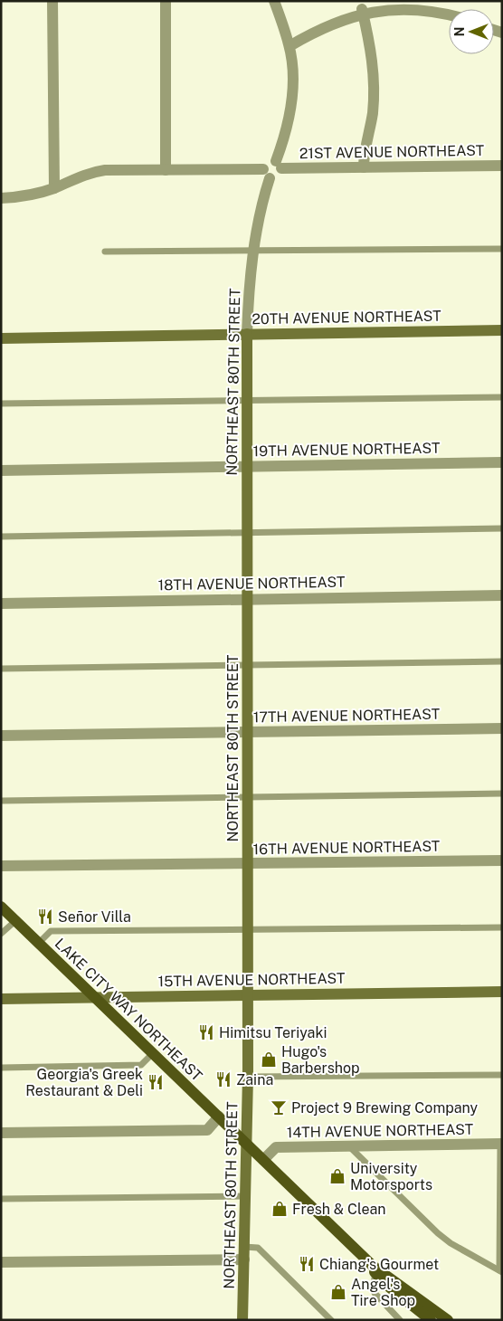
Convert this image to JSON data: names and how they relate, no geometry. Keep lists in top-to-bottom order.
{
  "streets": {
    "main road": ["LAKE CITY WAY NORTHEAST"],
    "street": [
      "21ST AVENUE NORTHEAST",
      "20TH AVENUE NORTHEAST",
      "NORTHEAST 80TH STREET",
      "19TH AVENUE NORTHEAST",
      "18TH AVENUE NORTHEAST",
      "17TH AVENUE NORTHEAST",
      "16TH AVENUE NORTHEAST",
      "15TH AVENUE NORTHEAST",
      "14TH AVENUE NORTHEAST"
    ]
  },
  "crossings": [
    ["20TH AVENUE NORTHEAST", "NORTHEAST 80TH STREET"],
    ["NORTHEAST 80TH STREET", "19TH AVENUE NORTHEAST"],
    ["NORTHEAST 80TH STREET", "18TH AVENUE NORTHEAST"],
    ["NORTHEAST 80TH STREET", "17TH AVENUE NORTHEAST"],
    ["NORTHEAST 80TH STREET", "16TH AVENUE NORTHEAST"],
    ["NORTHEAST 80TH STREET", "15TH AVENUE NORTHEAST"],
    ["NORTHEAST 80TH STREET", "LAKE CITY WAY NORTHEAST"],
    ["15TH AVENUE NORTHEAST", "LAKE CITY WAY NORTHEAST"],
    ["LAKE CITY WAY NORTHEAST", "14TH AVENUE NORTHEAST"]
  ],
  "places": {
    "restaurant": [
      "Señor Villa",
      "Himitsu Teriyaki",
      "Zaina",
      "Georgia's Greek Restaurant & Deli",
      "Chiang's Gourmet"
    ],
    "shop": [
      "Hugo's Barbershop",
      "University Motorsports",
      "Fresh & Clean",
      "Angel's Tire Shop"
    ],
    "bar": ["Project 9 Brewing Company"]
  },
  "north": "left"
}
